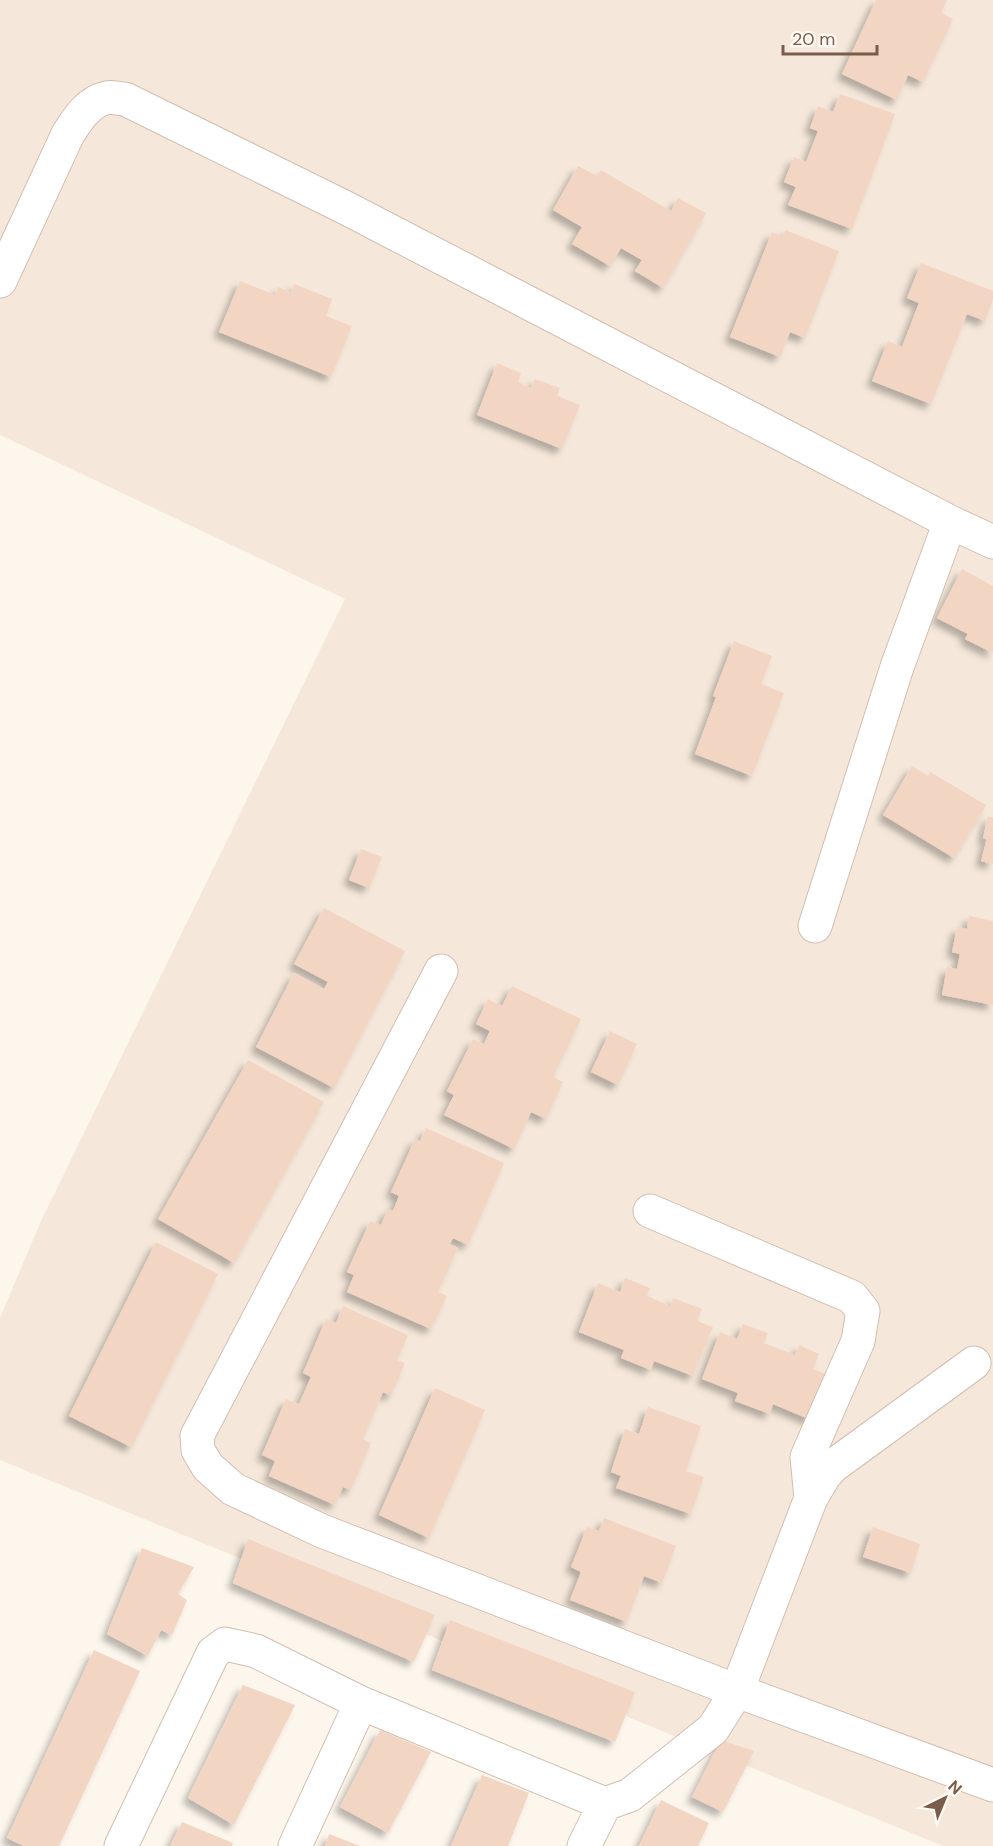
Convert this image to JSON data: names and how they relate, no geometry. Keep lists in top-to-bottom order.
{
  "scale_bar": "20 m",
  "north": "top right"
}
